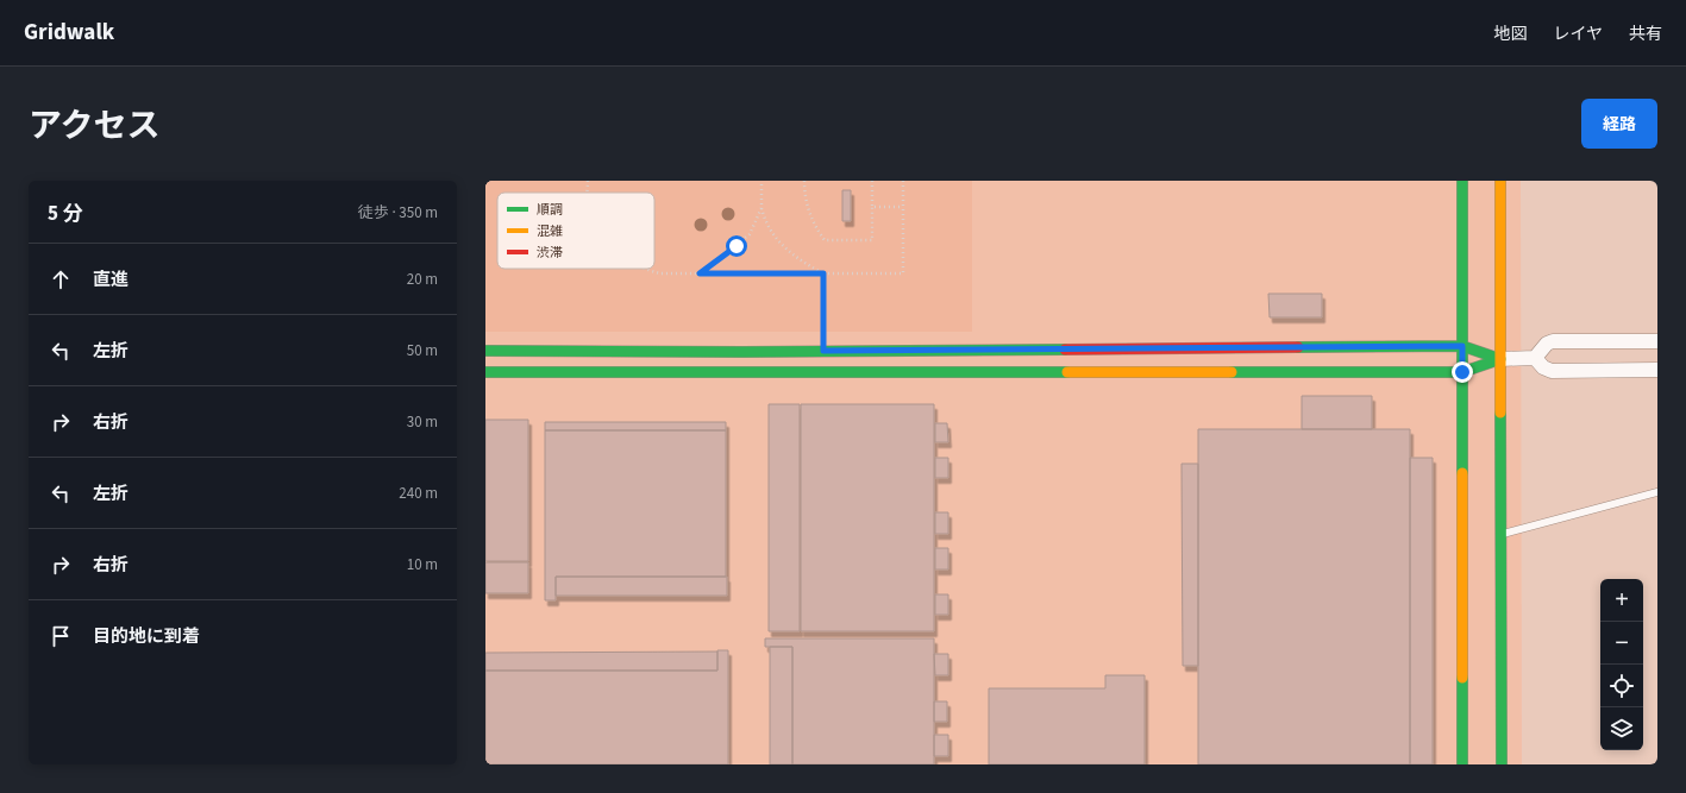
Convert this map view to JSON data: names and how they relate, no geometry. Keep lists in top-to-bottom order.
{
  "legend": ["順調", "混雑", "渋滞"],
  "page": {
    "header": "Gridwalk",
    "nav": ["地図", "レイヤ", "共有"],
    "title": "アクセス",
    "buttons": "経路",
    "heading": ["5 分", "徒歩 · 350 m"],
    "list": [
      ["直進", "20 m"],
      ["左折", "50 m"],
      ["右折", "30 m"],
      ["左折", "240 m"],
      ["右折", "10 m"],
      "目的地に到着"
    ],
    "map_buttons": ["+", "−"]
  }
}
